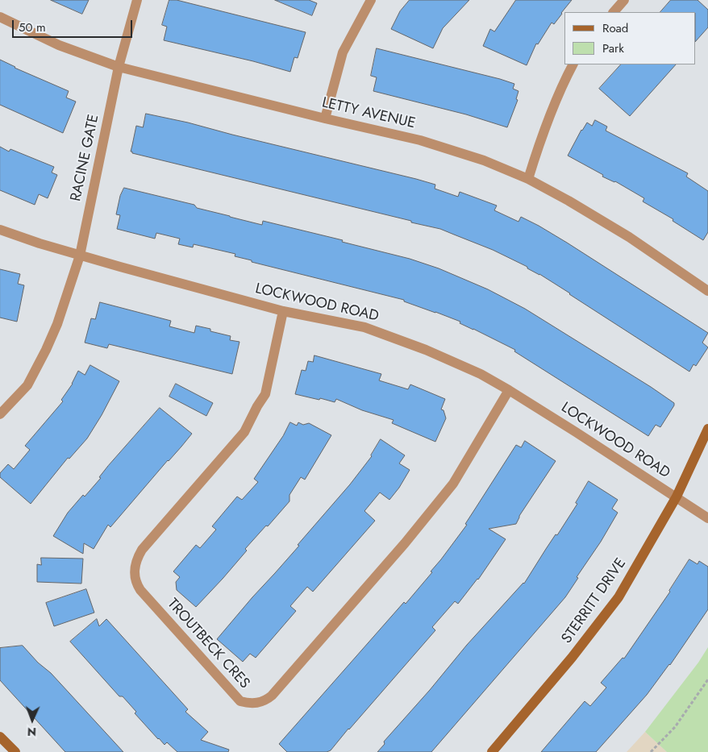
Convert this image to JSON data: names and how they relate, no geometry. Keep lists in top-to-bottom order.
{
  "streets": {
    "street": [
      "LETTY AVENUE",
      "RACINE GATE",
      "LOCKWOOD ROAD",
      "STERRITT DRIVE",
      "TROUTBECK CRES"
    ]
  },
  "crossings": [
    ["LETTY AVENUE", "RACINE GATE"],
    ["RACINE GATE", "LOCKWOOD ROAD"],
    ["LOCKWOOD ROAD", "STERRITT DRIVE"],
    ["LOCKWOOD ROAD", "TROUTBECK CRES"]
  ],
  "legend": ["Road", "Park"],
  "scale_bar": "50 m",
  "north": "bottom"
}
